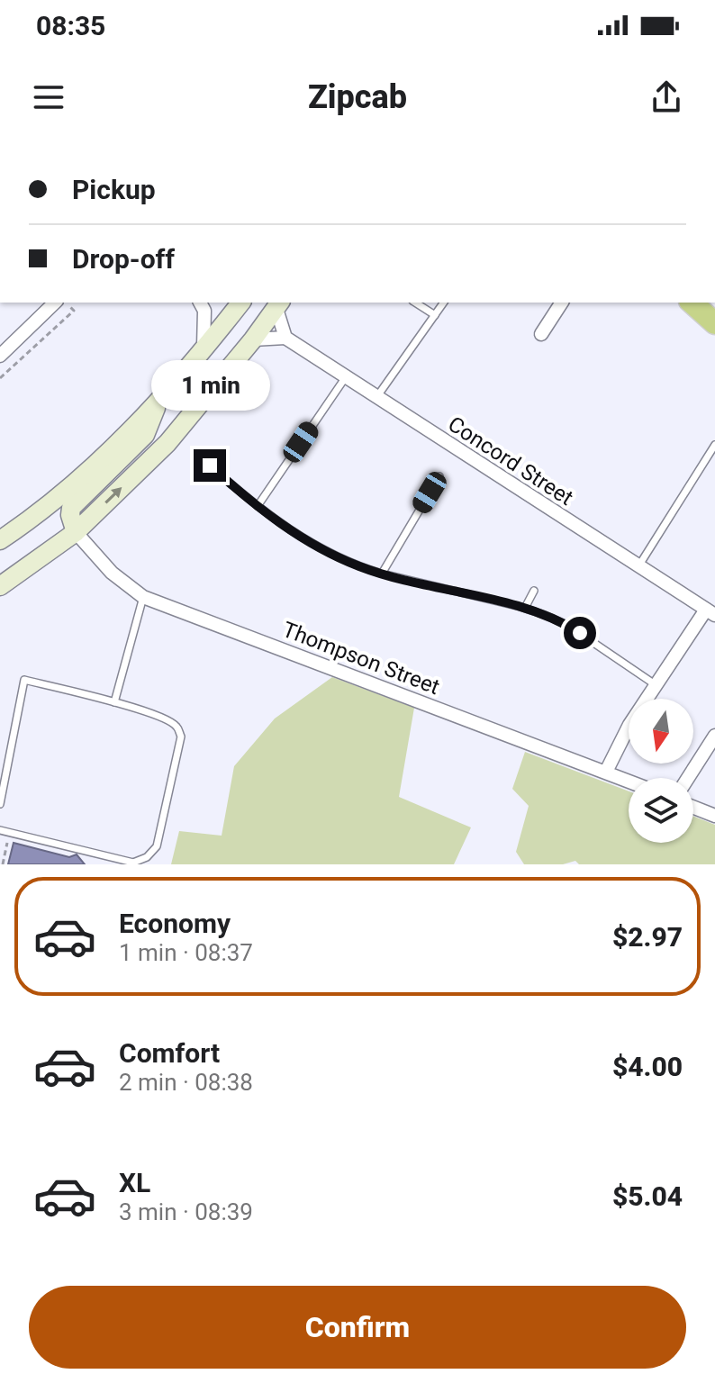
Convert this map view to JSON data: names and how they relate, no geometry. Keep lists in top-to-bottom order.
{
  "streets": {
    "street": ["Concord Street", "Thompson Street"]
  },
  "north": "bottom",
  "page": {
    "status": "08:35",
    "header": "Zipcab",
    "banner": ["Pickup", "Drop-off"],
    "bubble": "1 min",
    "list": [
      {
        "name": "Economy",
        "note": "1 min · 08:37",
        "value": "$2.97"
      },
      {
        "name": "Comfort",
        "note": "2 min · 08:38",
        "value": "$4.00"
      },
      {
        "name": "XL",
        "note": "3 min · 08:39",
        "value": "$5.04"
      }
    ],
    "buttons": "Confirm"
  }
}
